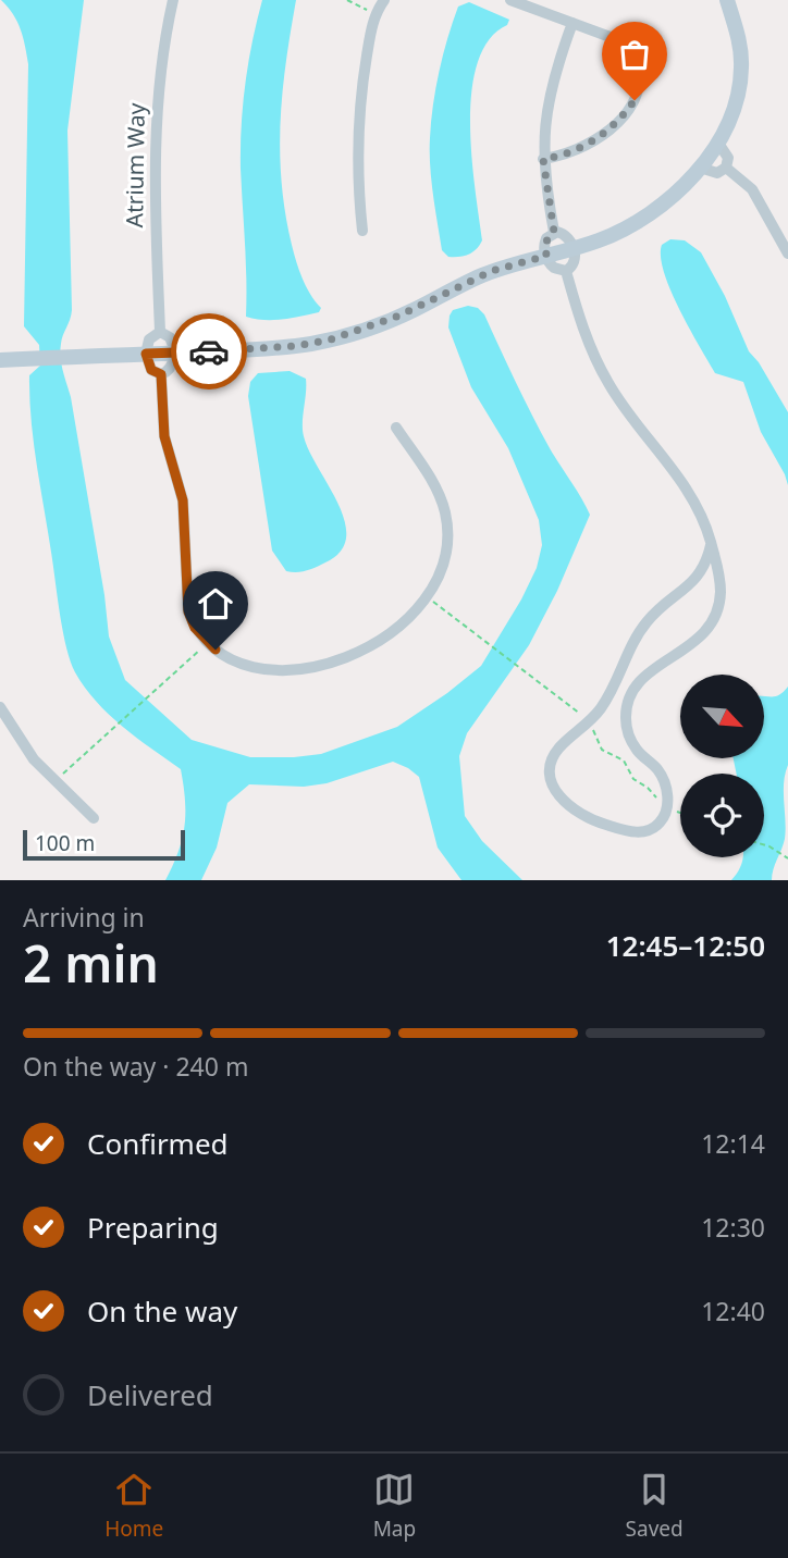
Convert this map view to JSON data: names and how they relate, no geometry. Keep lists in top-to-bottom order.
{
  "streets": {
    "street": ["Atrium Way"]
  },
  "scale_bar": "100 m",
  "north": "bottom right",
  "page": {
    "scale": "100 m",
    "heading": ["2 min", "Arriving in", "12:45–12:50"],
    "bar": "On the way · 240 m",
    "list": [
      ["Confirmed", "12:14"],
      ["Preparing", "12:30"],
      ["On the way", "12:40"],
      "Delivered"
    ],
    "tabs": ["Home", "Map", "Saved"]
  }
}
